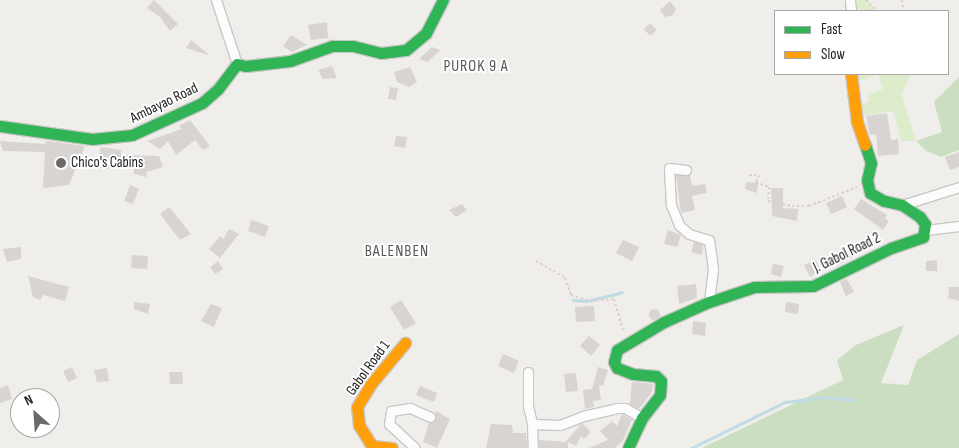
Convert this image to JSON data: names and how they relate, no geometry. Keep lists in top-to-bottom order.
{
  "streets": {
    "street": ["Ambayao Road", "J. Gabol Road 2", "Gabol Road 1"]
  },
  "districts": ["PUROK 9 A", "BALENBEN"],
  "places": ["Chico's Cabins"],
  "legend": ["Fast", "Slow"],
  "north": "top left"
}
